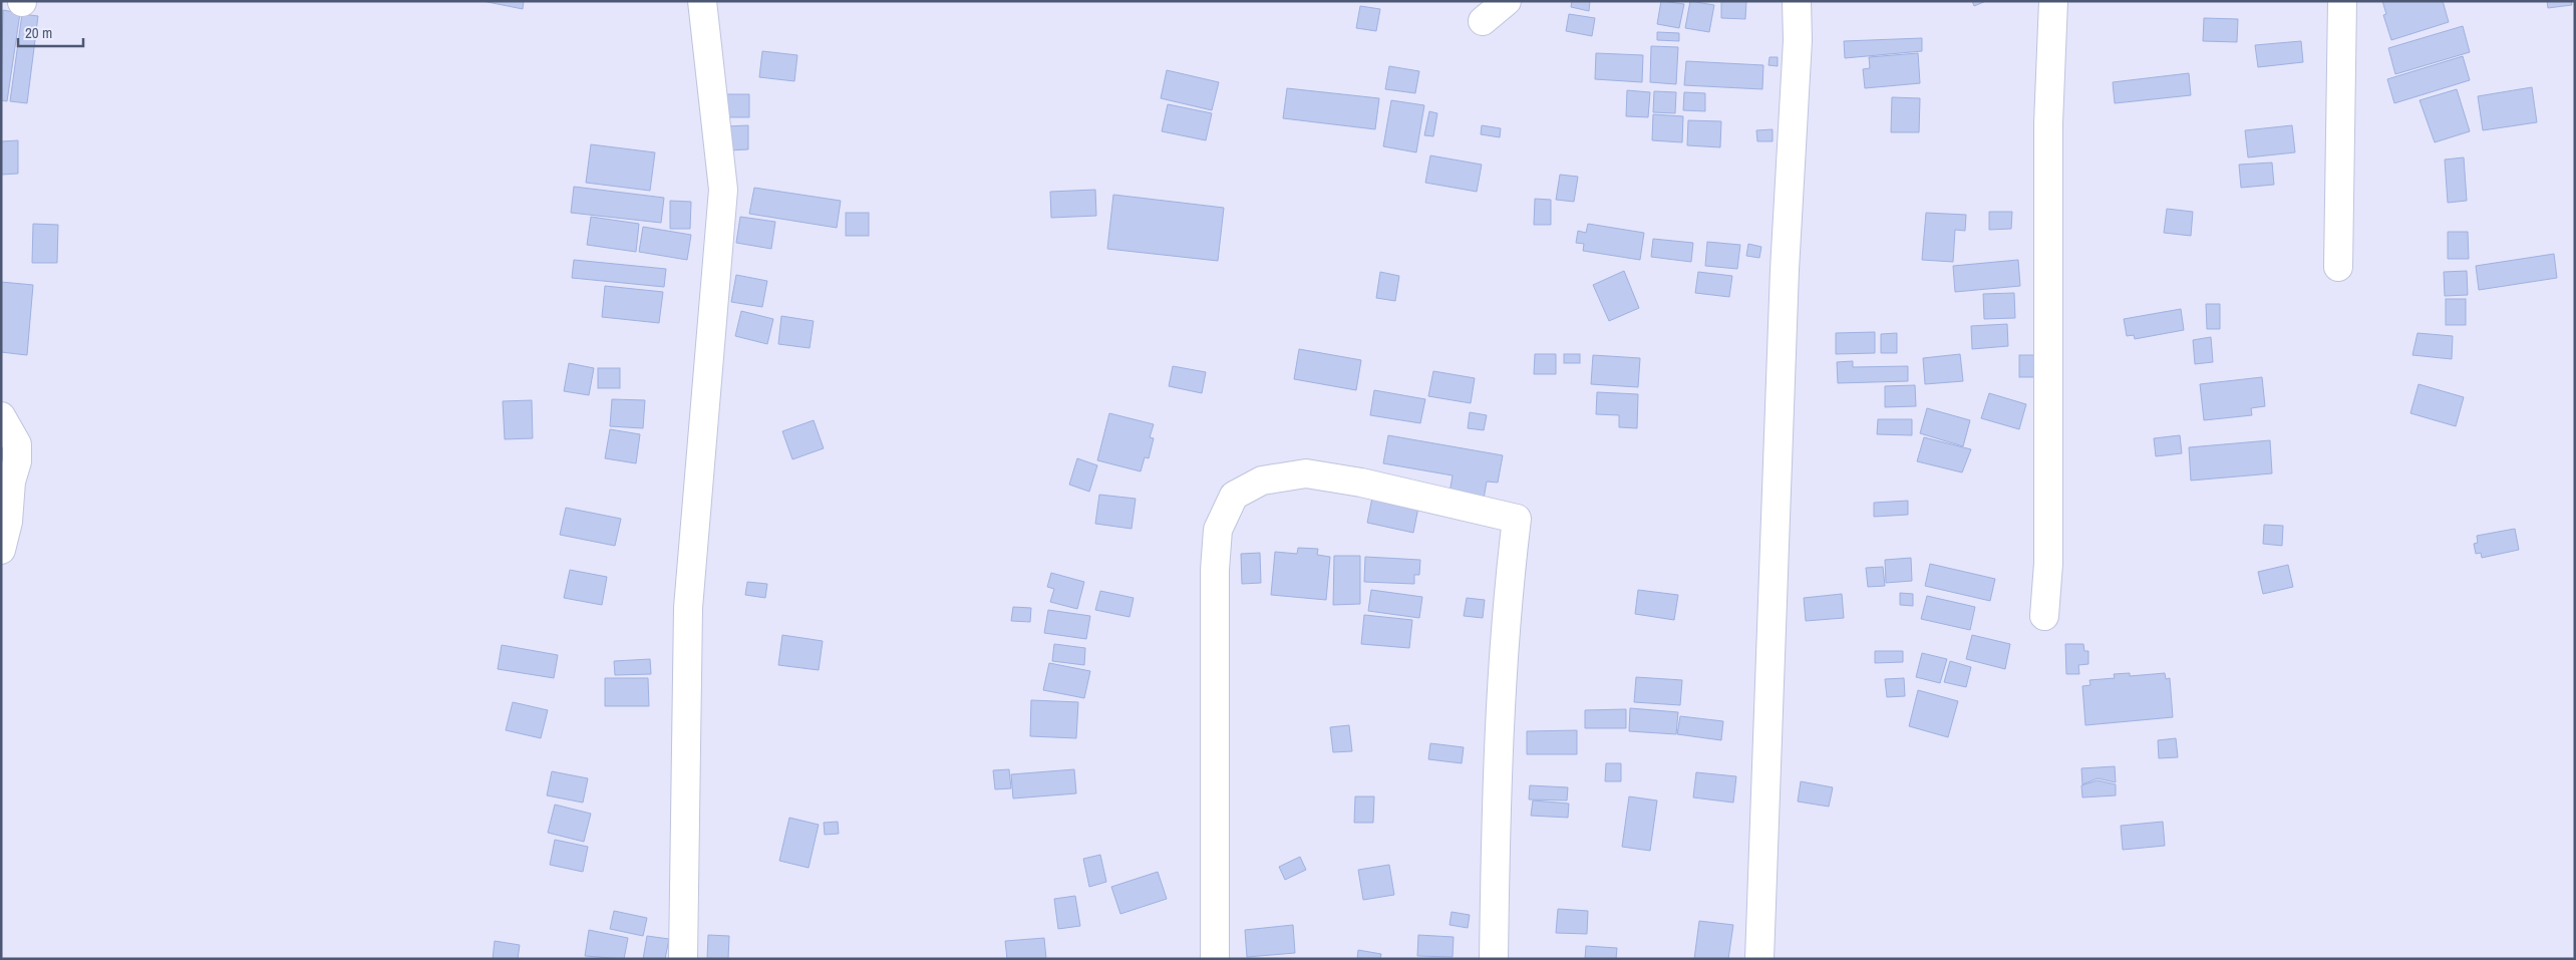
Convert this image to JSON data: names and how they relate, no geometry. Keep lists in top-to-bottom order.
{
  "scale_bar": "20 m"
}
